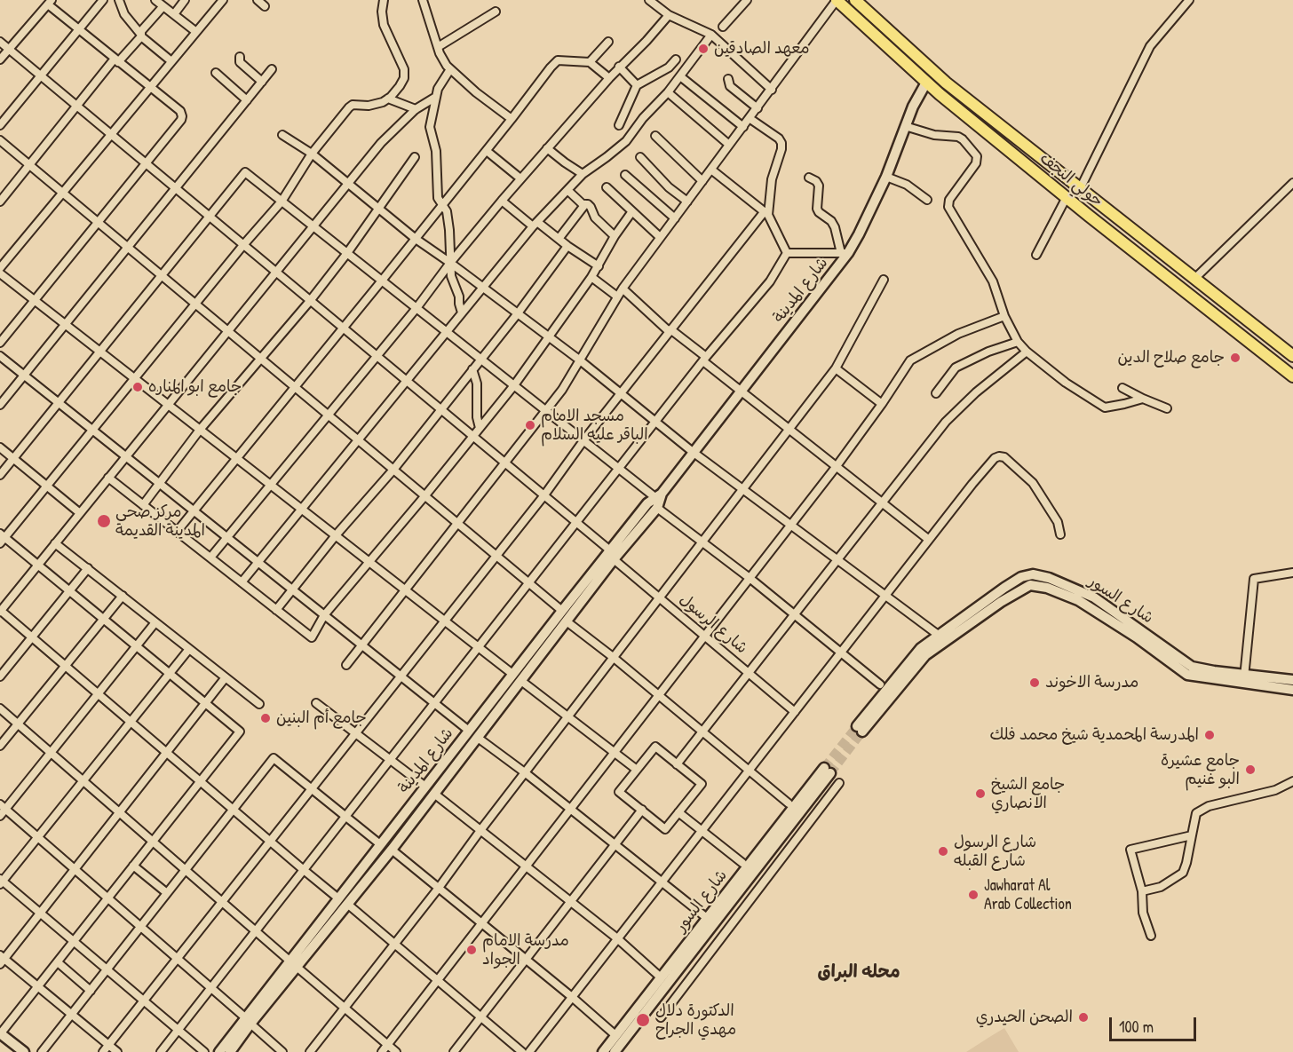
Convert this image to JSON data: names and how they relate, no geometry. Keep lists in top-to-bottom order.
{
  "streets": {
    "main road": ["حولي النجف", "شارع المدينة", "شارع السور"],
    "street": ["شارع الرسول"]
  },
  "crossings": [
    ["حولي النجف", "شارع المدينة"],
    ["شارع المدينة", "شارع الرسول"]
  ],
  "districts": ["محله البراق"],
  "places": [
    "معهد الصادقين",
    "جامع صلاح الدين",
    "جامع ابو المناره",
    "مسجد الامام الباقر عليه السلام",
    "مركز صحي المدينة القديمة",
    "مدرسة الاخوند",
    "جامع أم البنين",
    "المدرسة المحمدية شيخ محمد فلك",
    "جامع عشيرة البو غنيم",
    "جامع الشيخ الانصاري",
    "شارع الرسول شارع القبله",
    "Jawharat Al Arab Collection",
    "مدرسة الامام الجواد",
    "الصحن الحيدري",
    "الدكتورة دلال مهدي الجراح"
  ],
  "scale_bar": "100 m"
}
